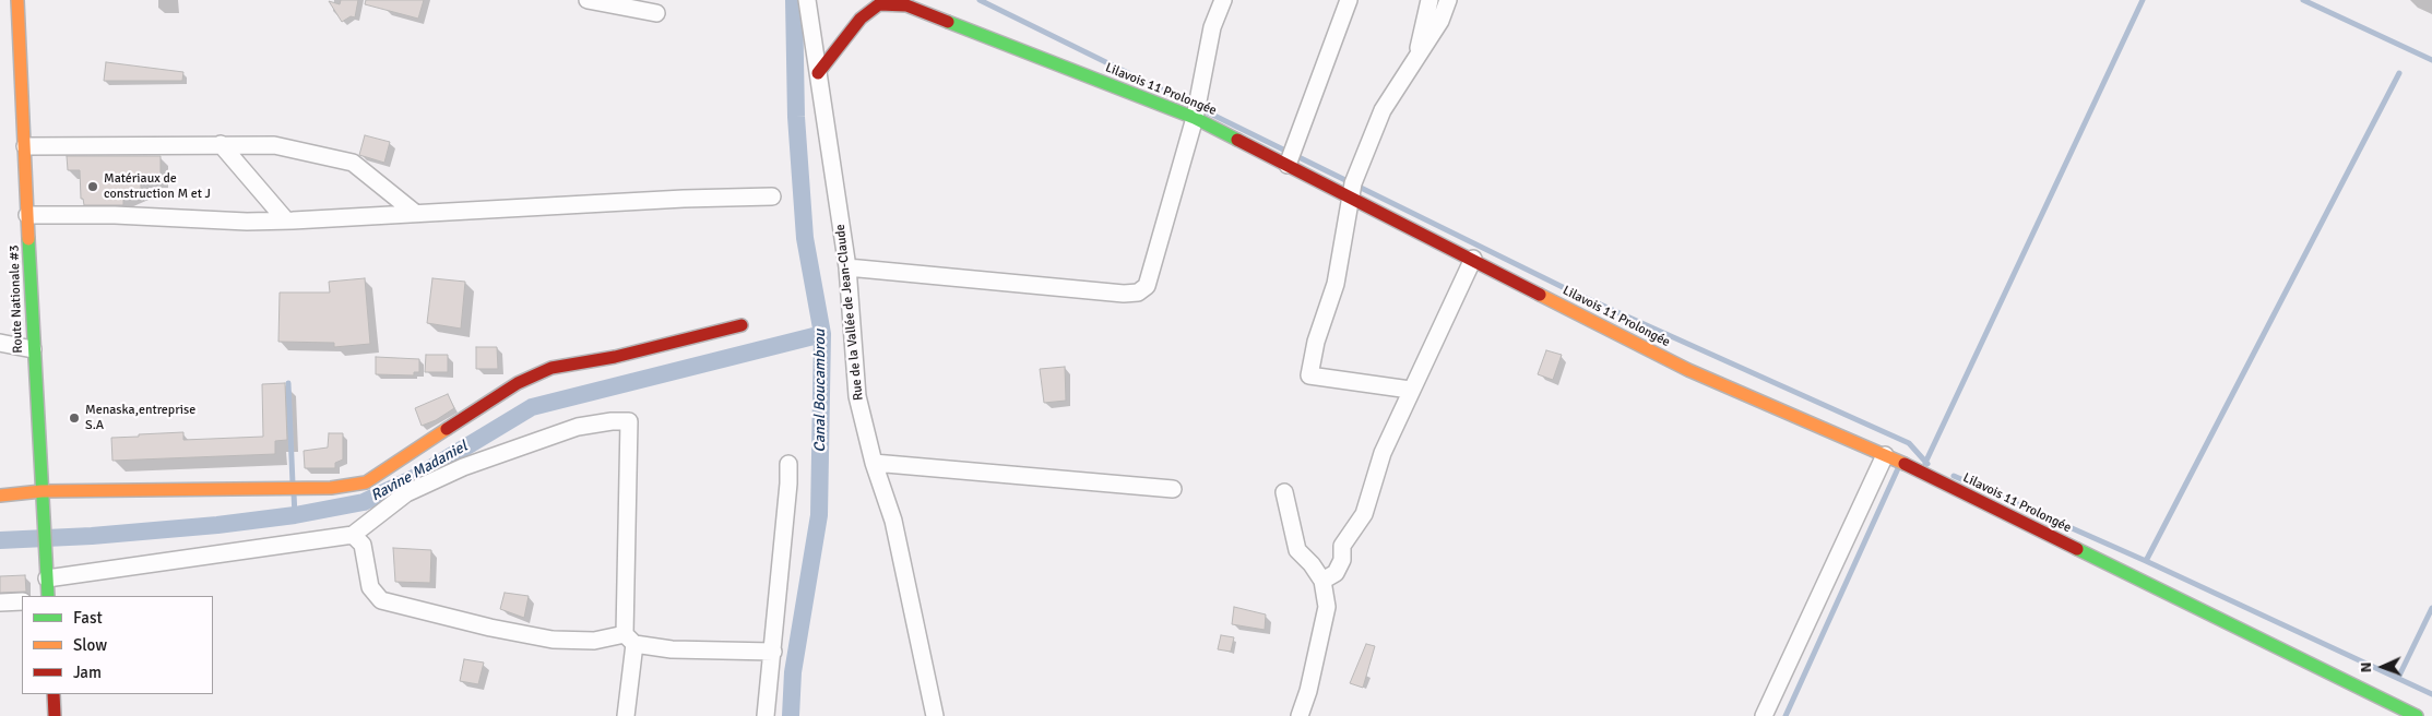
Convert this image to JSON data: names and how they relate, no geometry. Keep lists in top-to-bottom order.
{
  "streets": {
    "street": ["Lilavois 11 Prolongée", "Route Nationale #3", "Rue de la Vallée de Jean-Claude"]
  },
  "crossings": [
    ["Lilavois 11 Prolongée", "Rue de la Vallée de Jean-Claude"]
  ],
  "water": ["Canal Boucambrou", "Ravine Madaniel"],
  "places": ["Matériaux de construction M et J", "Menaska,entreprise S.A"],
  "legend": ["Fast", "Slow", "Jam"],
  "north": "left"
}
